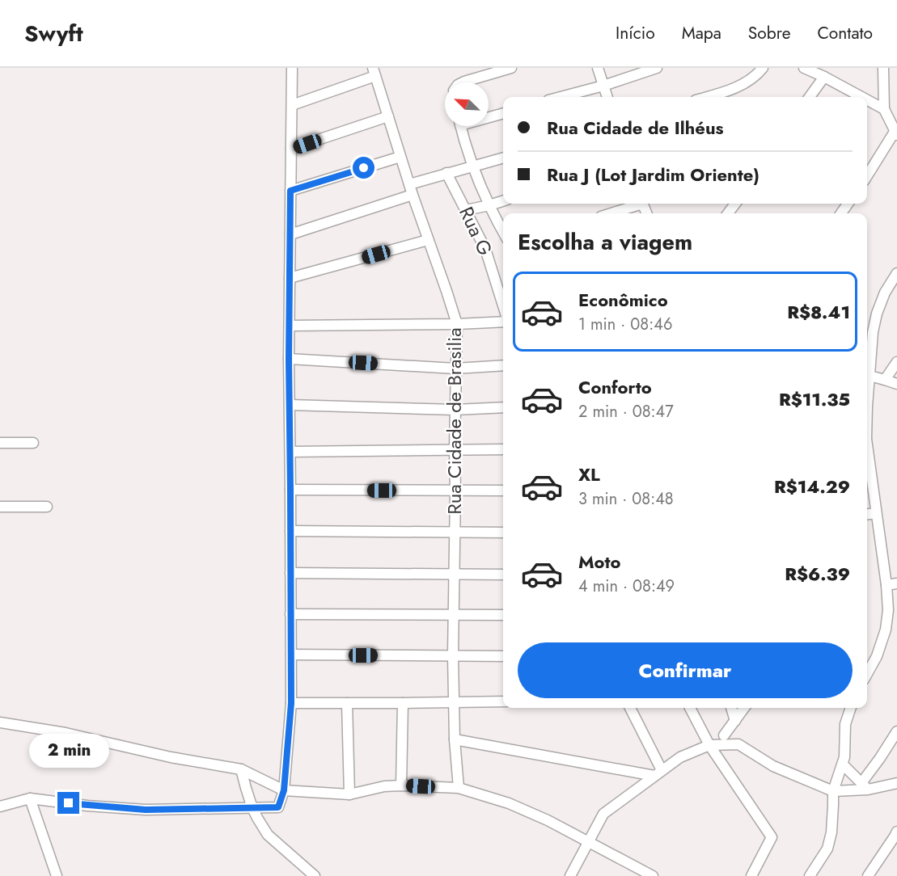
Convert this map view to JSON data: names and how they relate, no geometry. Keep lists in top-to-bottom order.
{
  "streets": {
    "street": ["Rua G", "Rua Cidade de Brasilia"]
  },
  "north": "top left",
  "page": {
    "header": "Swyft",
    "nav": [
      "Início",
      "Mapa",
      "Sobre",
      "Contato"
    ],
    "banner": ["Rua Cidade de Ilhéus", "Rua J (Lot Jardim Oriente)"],
    "heading": "Escolha a viagem",
    "list": [
      {
        "name": "Econômico",
        "note": "1 min · 08:46",
        "value": "R$8.41"
      },
      {
        "name": "Conforto",
        "note": "2 min · 08:47",
        "value": "R$11.35"
      },
      {
        "name": "XL",
        "note": "3 min · 08:48",
        "value": "R$14.29"
      },
      {
        "name": "Moto",
        "note": "4 min · 08:49",
        "value": "R$6.39"
      }
    ],
    "buttons": "Confirmar",
    "bubble": "2 min"
  }
}
